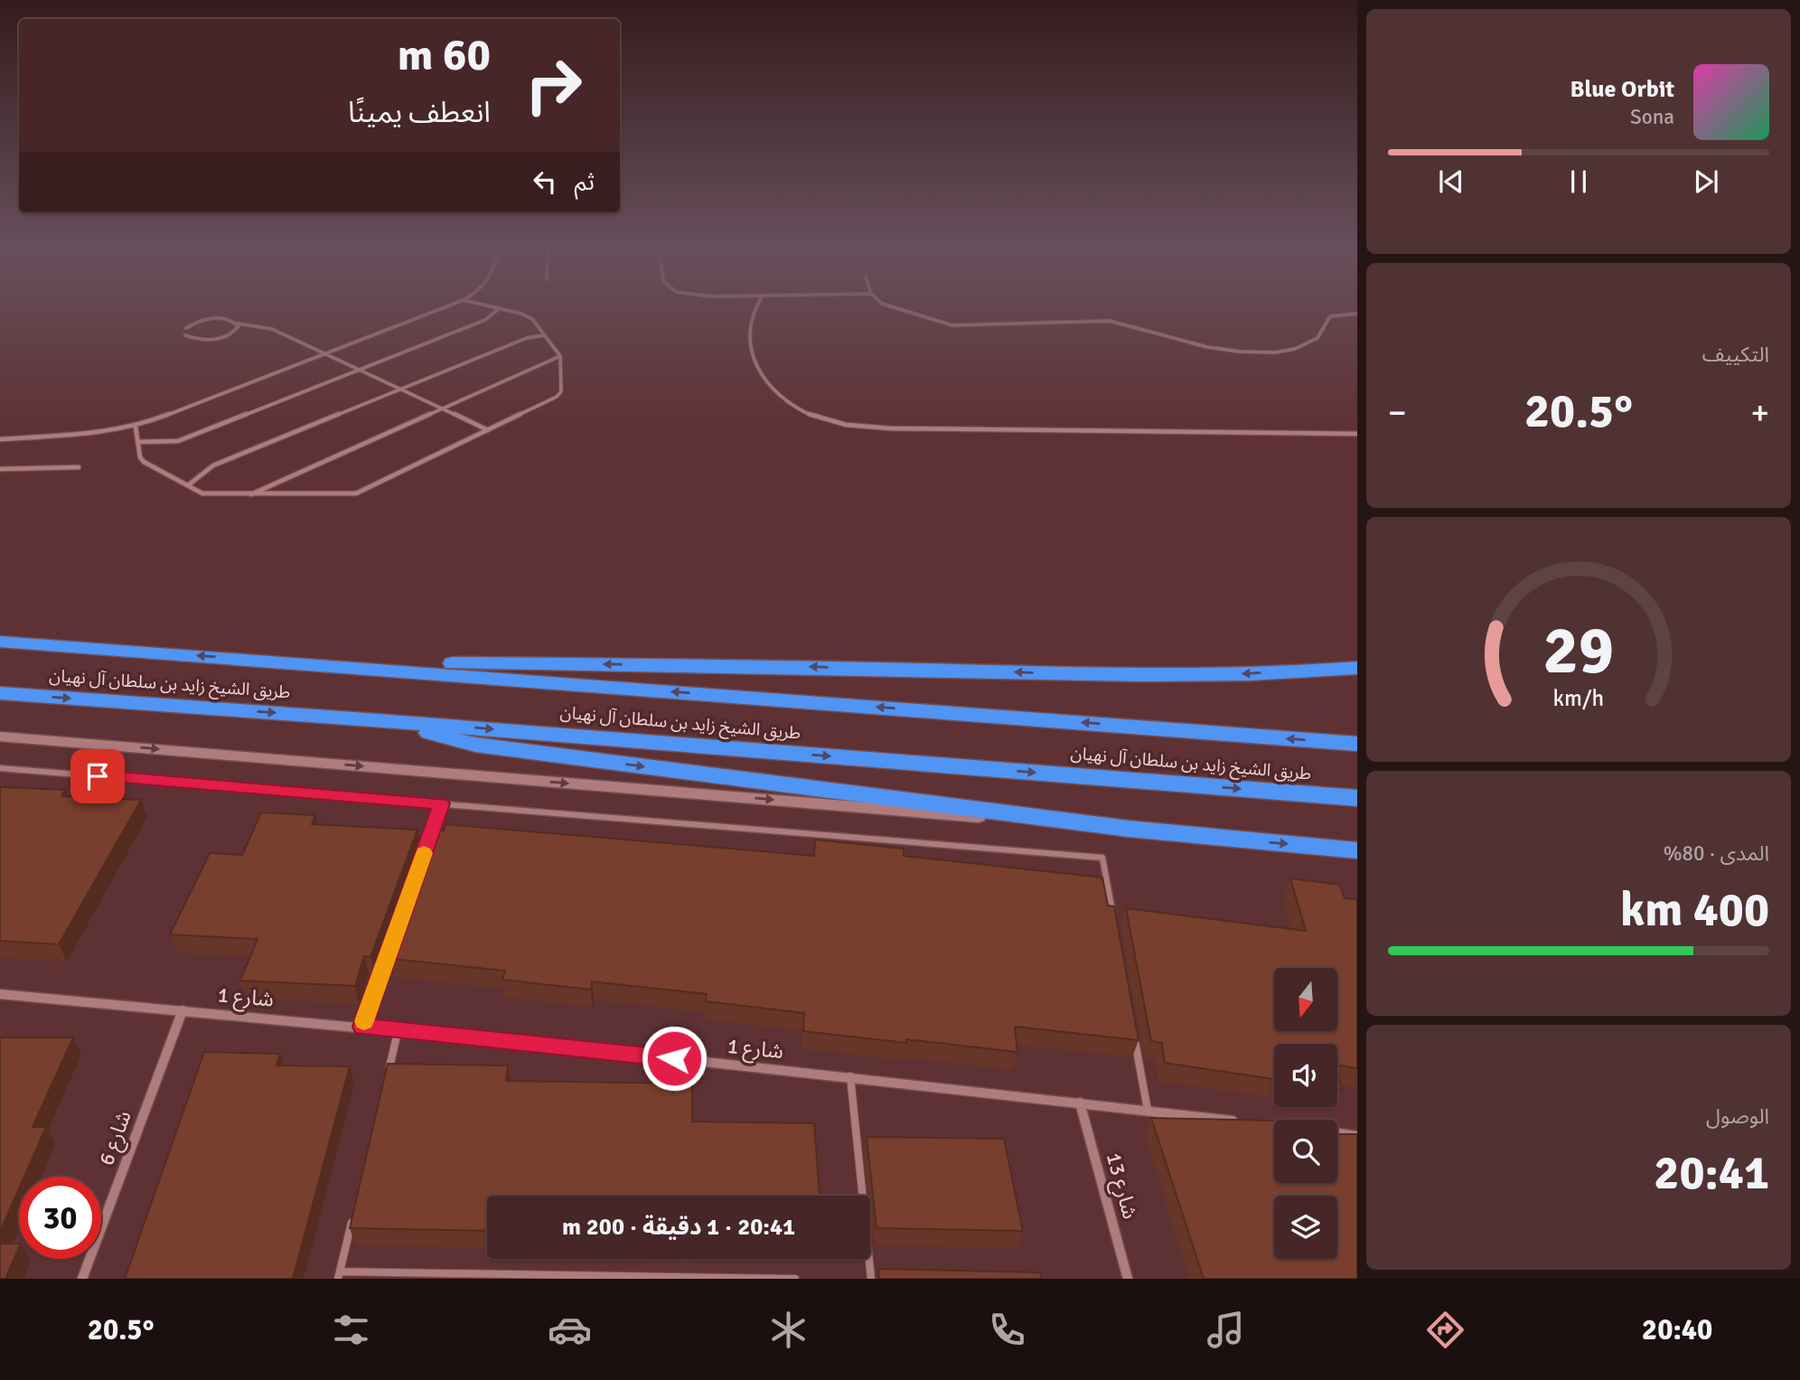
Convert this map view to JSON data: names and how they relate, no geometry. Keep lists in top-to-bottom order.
{
  "streets": {
    "highway": ["طريق الشيخ زايد بن سلطان آل نهيان"],
    "street": ["شارع 1", "شارع 6", "شارع 13"]
  },
  "crossings": [
    ["شارع 1", "شارع 6"],
    ["شارع 1", "شارع 13"]
  ],
  "north": "bottom",
  "page": {
    "turn": ["60 m", "انعطف يمينًا"],
    "song": ["Blue Orbit", "Sona"],
    "then": "ثم",
    "tile": [
      "التكييف",
      ["المدى · 80%", "400 km"],
      ["الوصول", "20:41"]
    ],
    "heat": ["−", "20.5°", "+"],
    "limit": "30",
    "trip": "20:41 · 1 دقيقة · 200 m",
    "tabs": ["20:40", "20.5°"],
    "gauge": ["29", "km/h"]
  }
}
